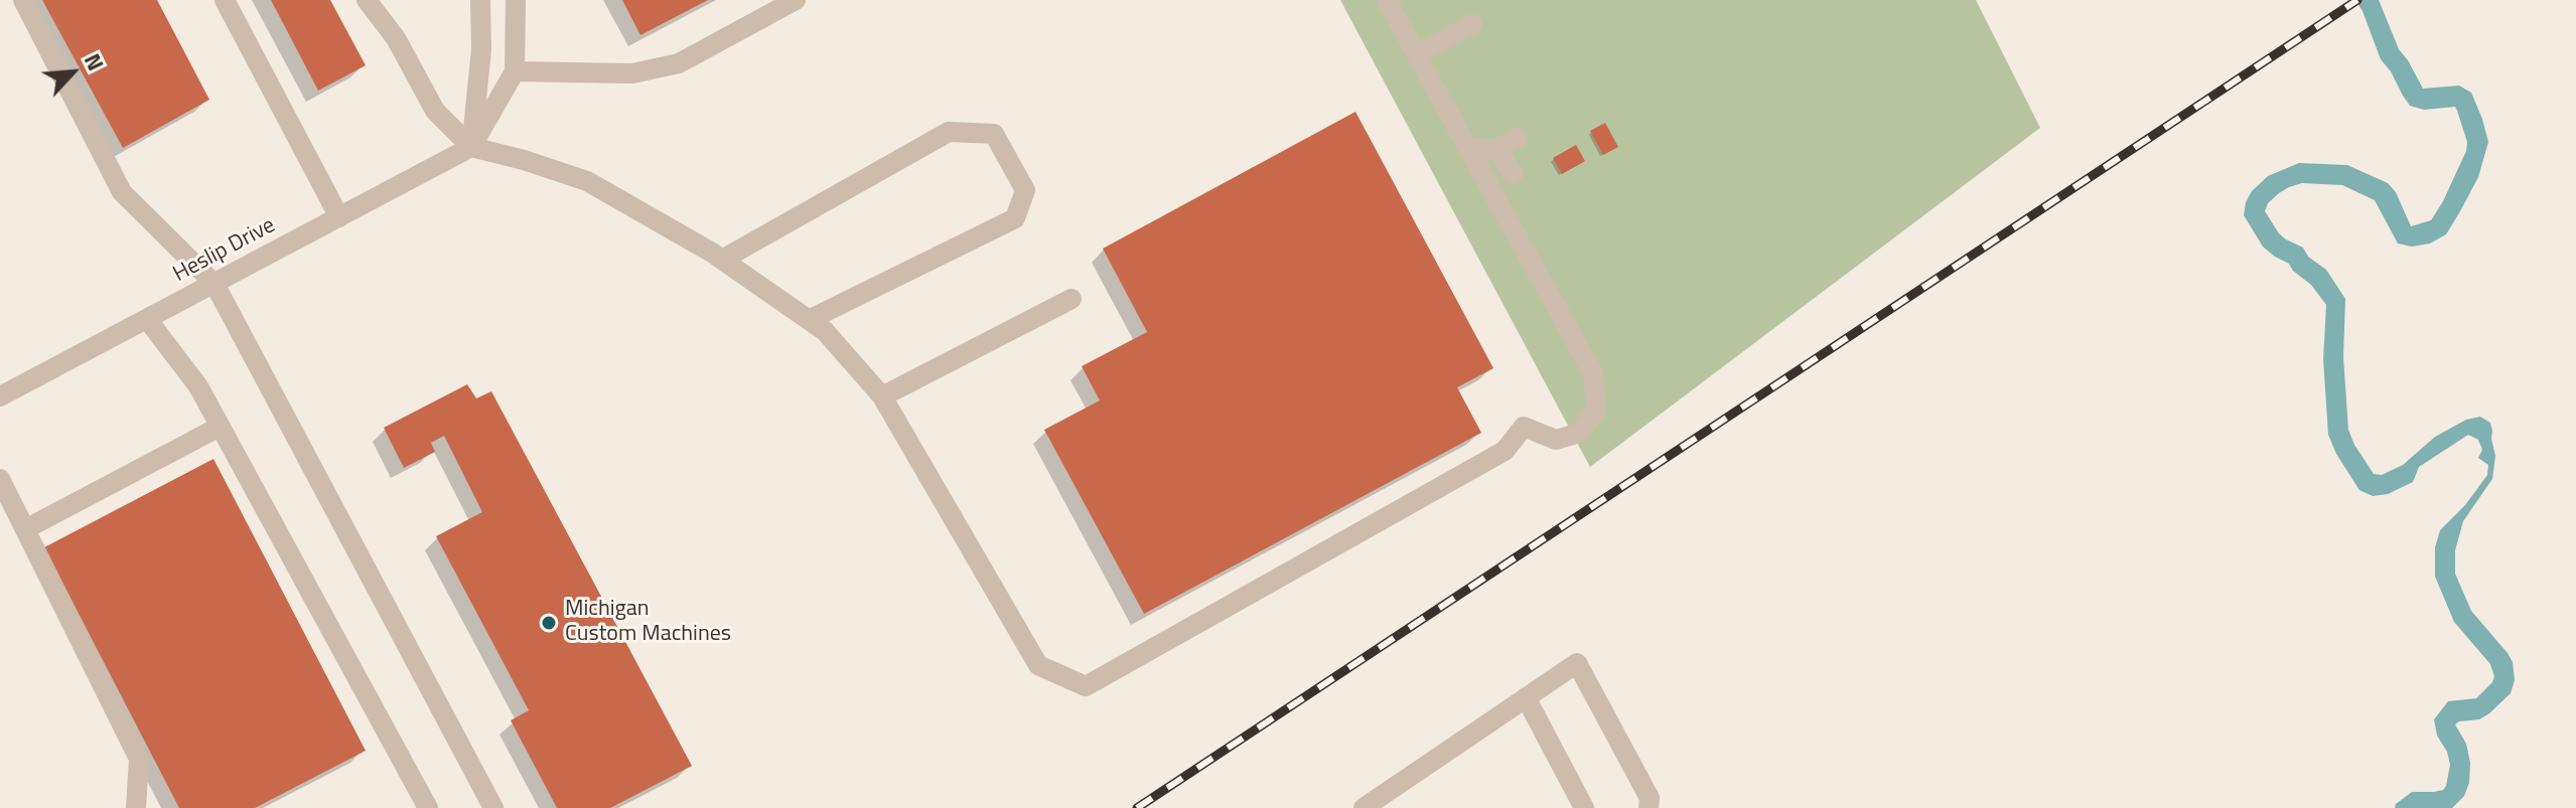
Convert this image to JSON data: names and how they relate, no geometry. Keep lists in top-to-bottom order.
{
  "streets": {
    "street": ["Heslip Drive"]
  },
  "places": ["Michigan Custom Machines"],
  "north": "top right"
}
